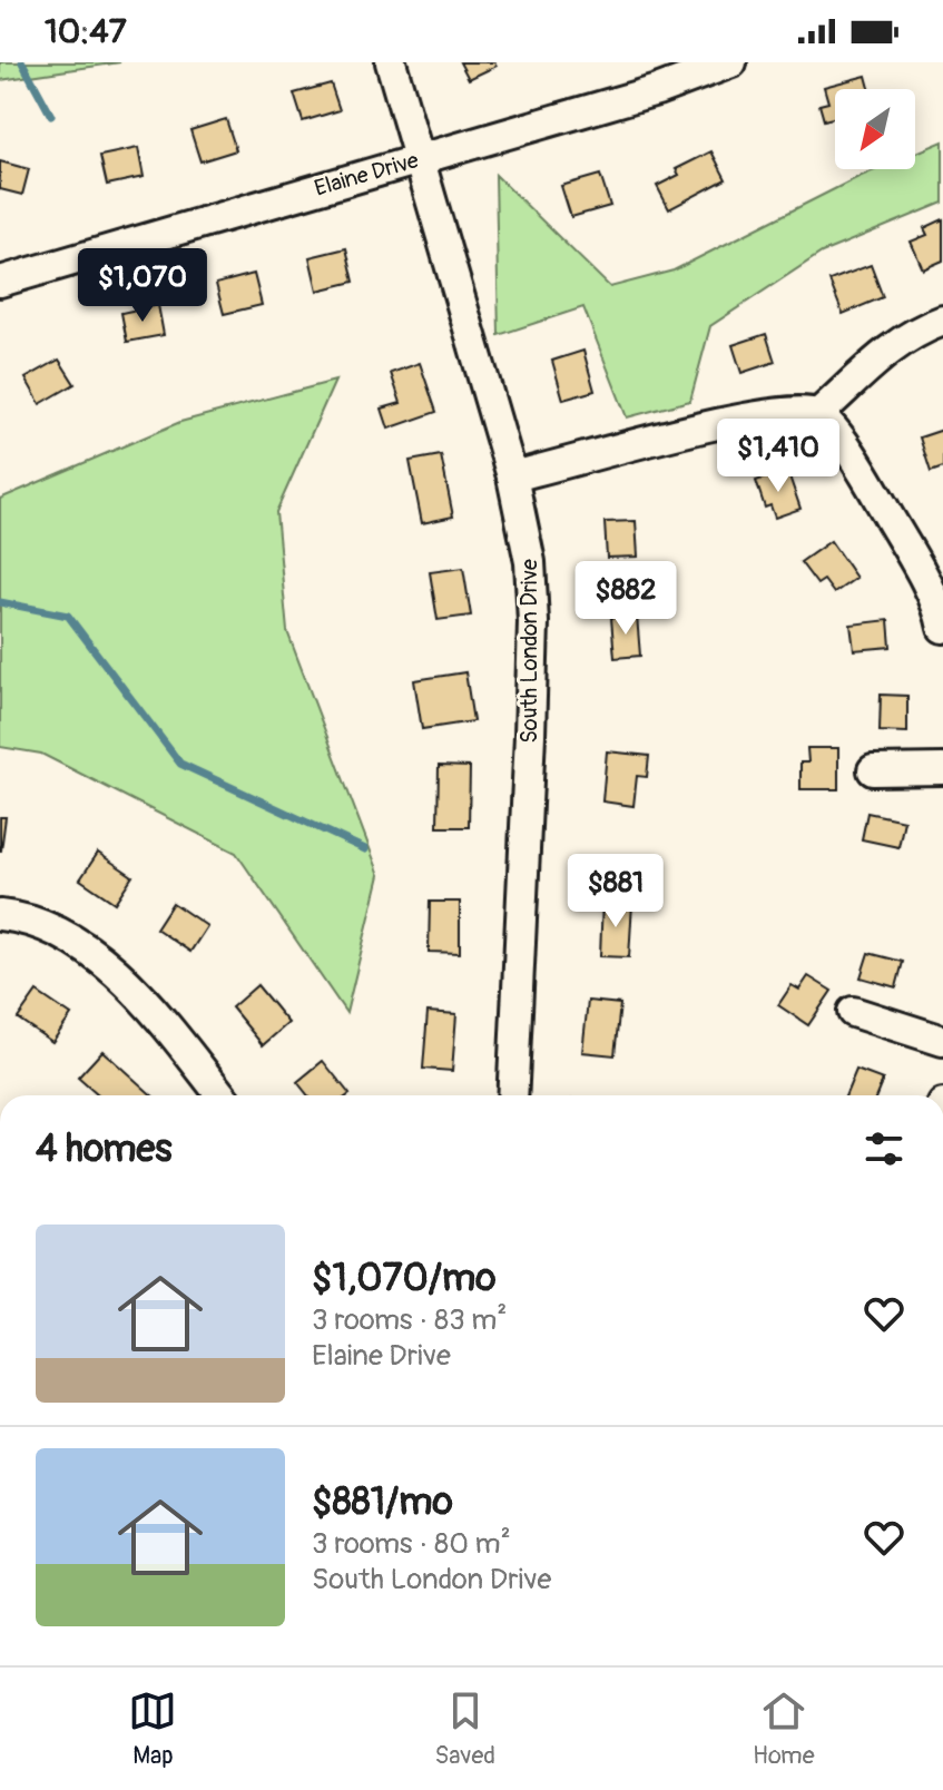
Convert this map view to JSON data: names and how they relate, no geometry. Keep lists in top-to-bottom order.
{
  "streets": {
    "street": ["Elaine Drive", "South London Drive"]
  },
  "crossings": [
    ["Elaine Drive", "South London Drive"]
  ],
  "north": "bottom left",
  "page": {
    "status": "10:47",
    "price": [
      "$1,070",
      "$1,410",
      "$882",
      "$881"
    ],
    "heading": "4 homes",
    "list": [
      {
        "name": "$1,070/mo",
        "note": "3 rooms · 83 m² · Elaine Drive"
      },
      {
        "name": "$881/mo",
        "note": "3 rooms · 80 m² · South London Drive"
      }
    ],
    "tabs": ["Map", "Saved", "Home"]
  }
}
